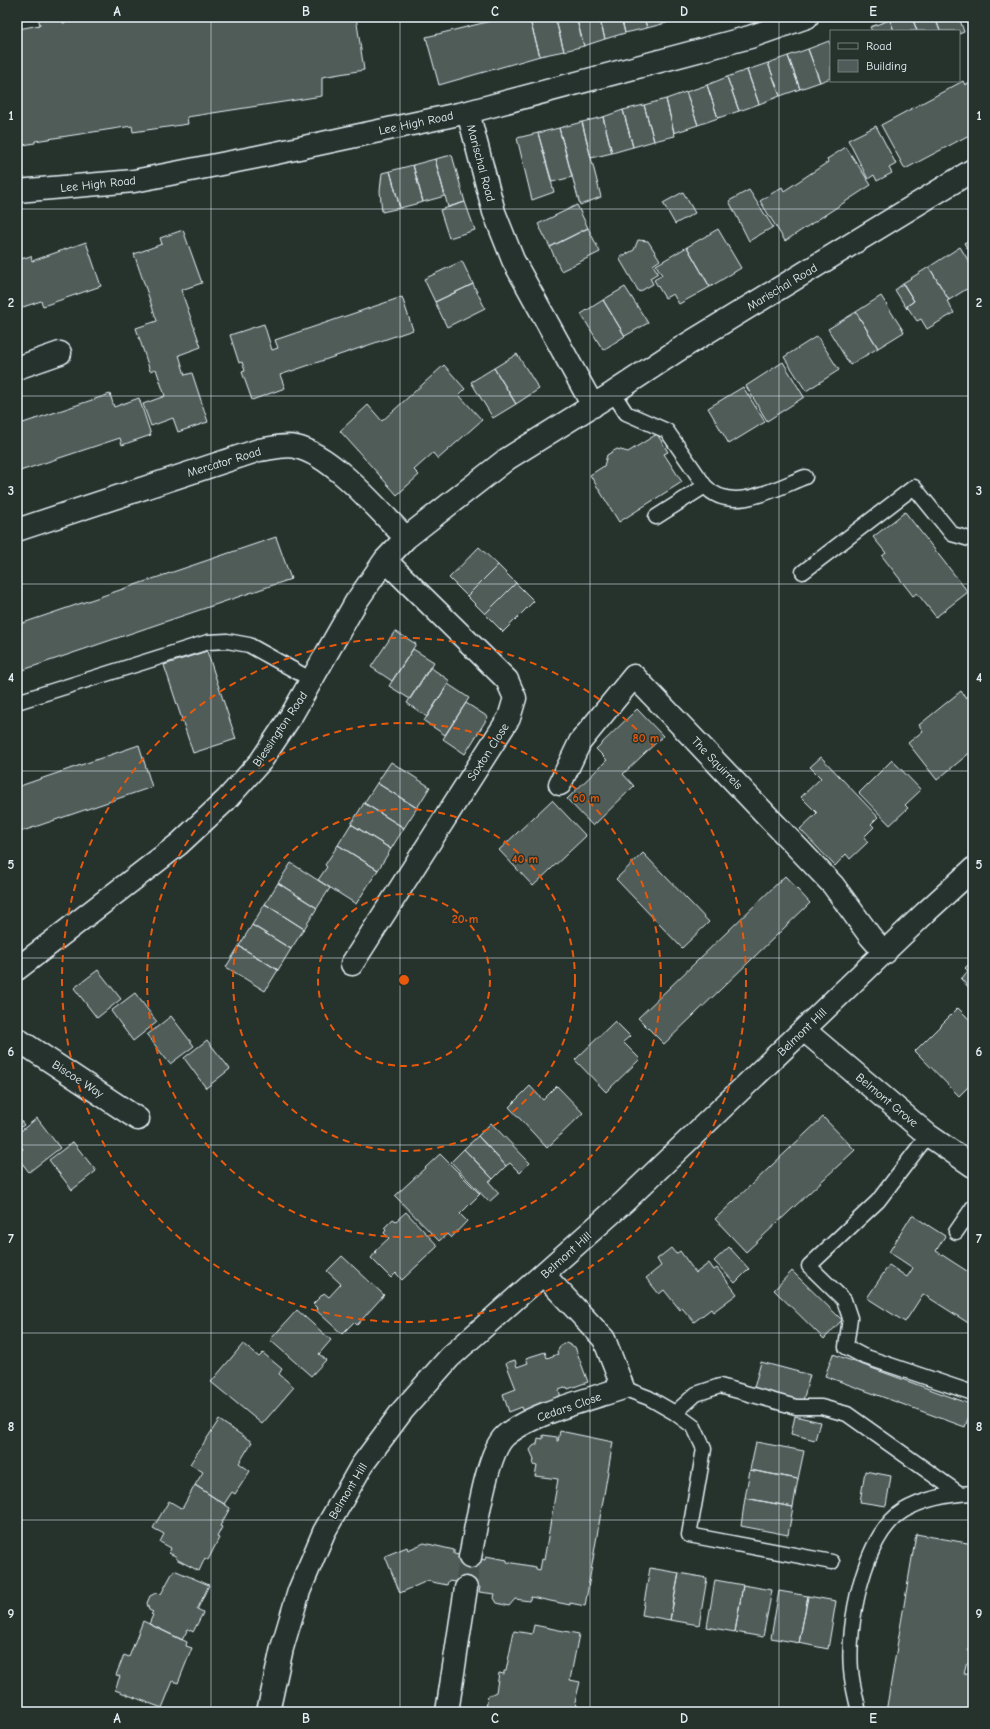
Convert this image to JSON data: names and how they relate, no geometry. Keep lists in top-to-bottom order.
{
  "streets": {
    "main road": [
      "Lee High Road",
      "Marischal Road",
      "Mercator Road",
      "Blessington Road",
      "Saxton Close",
      "The Squirrels",
      "Belmont Hill",
      "Biscoe Way",
      "Belmont Grove",
      "Cedars Close"
    ]
  },
  "crossings": [
    ["Lee High Road", "Marischal Road"],
    ["Marischal Road", "Blessington Road"],
    ["Mercator Road", "Blessington Road"],
    ["Blessington Road", "Saxton Close"],
    ["The Squirrels", "Belmont Hill"],
    ["Belmont Hill", "Belmont Grove"]
  ],
  "legend": ["Road", "Building"],
  "grid": {
    "columns": [
      "A",
      "B",
      "C",
      "D",
      "E"
    ],
    "rows": [
      "1",
      "2",
      "3",
      "4",
      "5",
      "6",
      "7",
      "8",
      "9"
    ]
  },
  "rings": [
    "80 m",
    "60 m",
    "40 m",
    "20 m"
  ]
}
